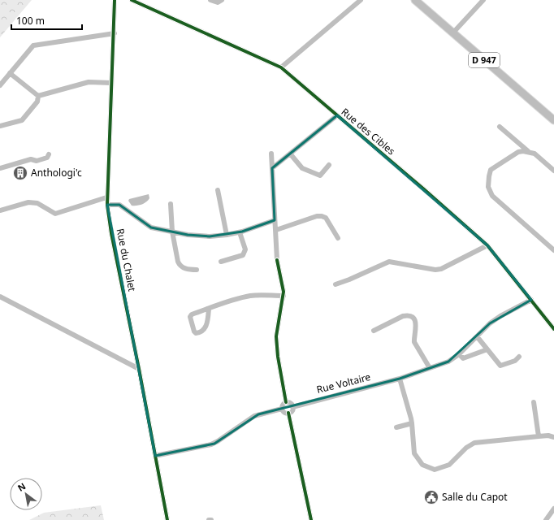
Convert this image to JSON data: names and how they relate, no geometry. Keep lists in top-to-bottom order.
{
  "streets": {
    "main road": ["D 947"],
    "street": ["Rue des Cibles", "Rue du Chalet", "Rue Voltaire"]
  },
  "crossings": [
    ["Rue des Cibles", "Rue Voltaire"]
  ],
  "places": {
    "building": ["Anthologi'c"],
    "public building": ["Salle du Capot"]
  },
  "scale_bar": "100 m",
  "north": "top left"
}
